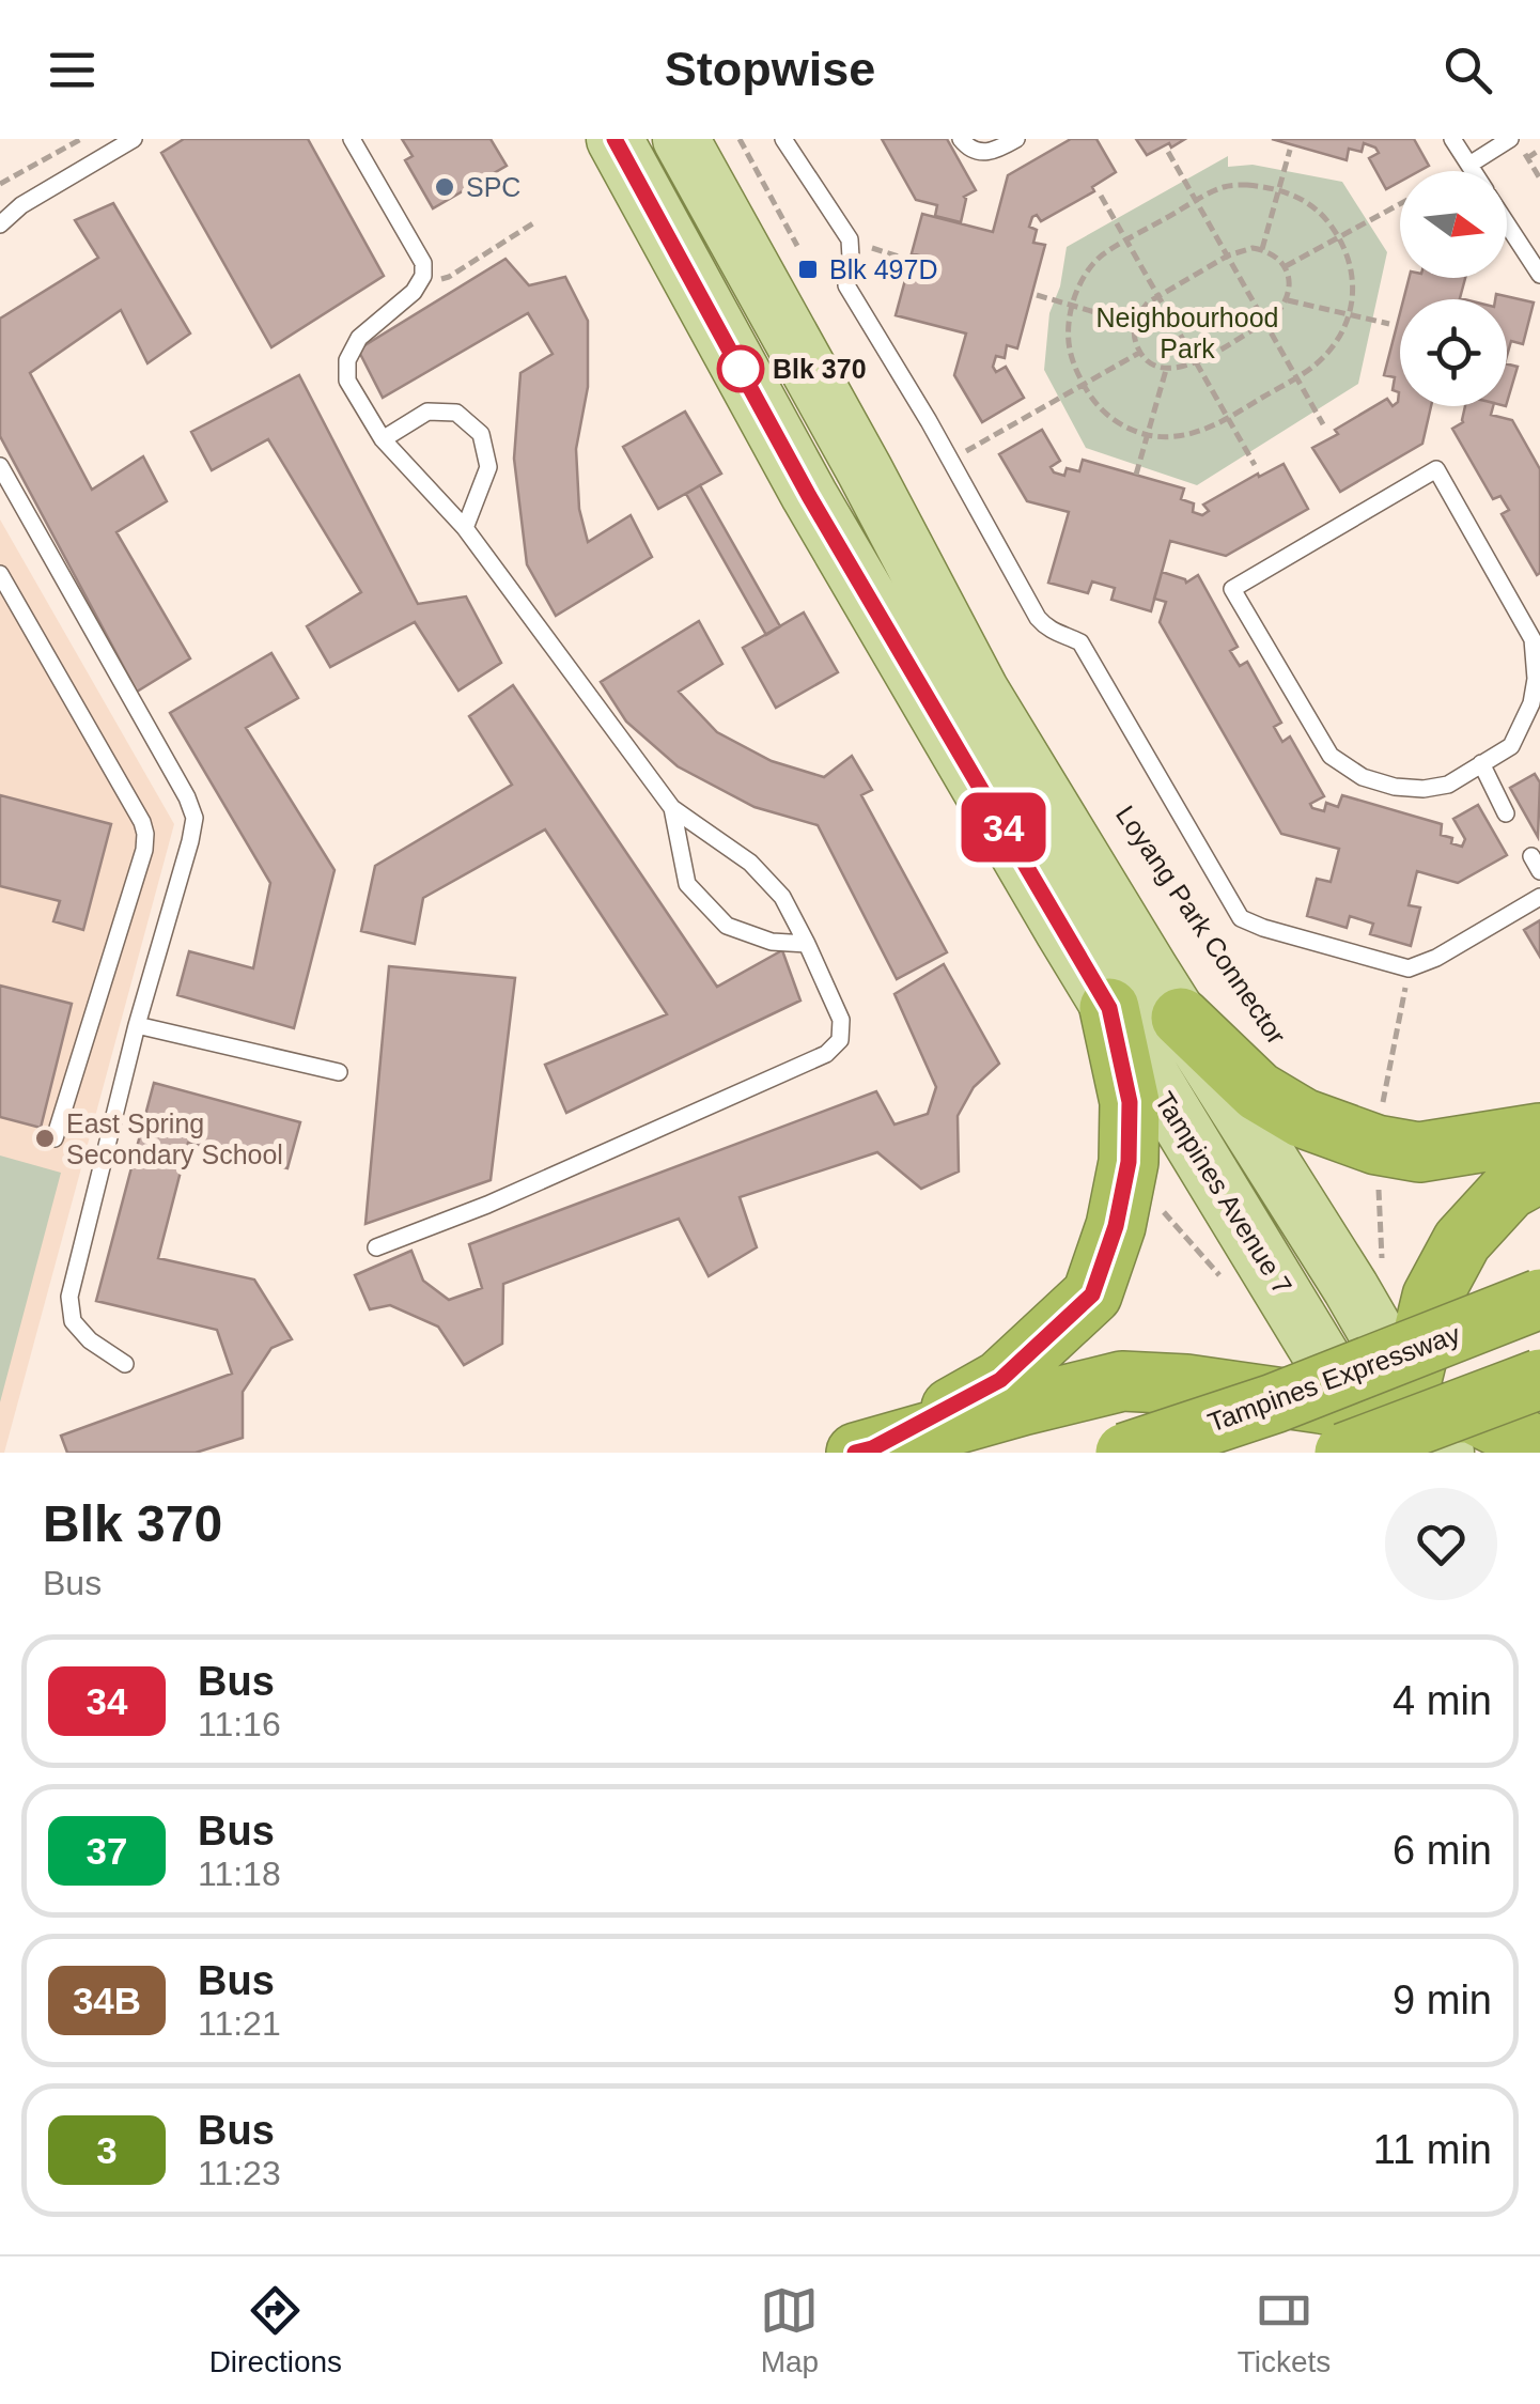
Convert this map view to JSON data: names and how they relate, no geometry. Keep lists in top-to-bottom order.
{
  "streets": {
    "highway": ["Tampines Expressway"],
    "main road": ["Tampines Avenue 7"]
  },
  "parks": ["Neighbourhood Park"],
  "places": {
    "other": ["SPC", "Blk 370", "East Spring Secondary School"],
    "transit": ["Blk 497D"]
  },
  "lines": ["bus line 34"],
  "north": "right",
  "page": {
    "header": "Stopwise",
    "on_map": "34",
    "heading": ["Blk 370", "Bus"],
    "list": [
      {
        "mark": "34",
        "name": "Bus",
        "note": "11:16",
        "value": "4 min"
      },
      {
        "mark": "37",
        "name": "Bus",
        "note": "11:18",
        "value": "6 min"
      },
      {
        "mark": "34B",
        "name": "Bus",
        "note": "11:21",
        "value": "9 min"
      },
      {
        "mark": "3",
        "name": "Bus",
        "note": "11:23",
        "value": "11 min"
      }
    ],
    "tabs": ["Directions", "Map", "Tickets"]
  }
}
